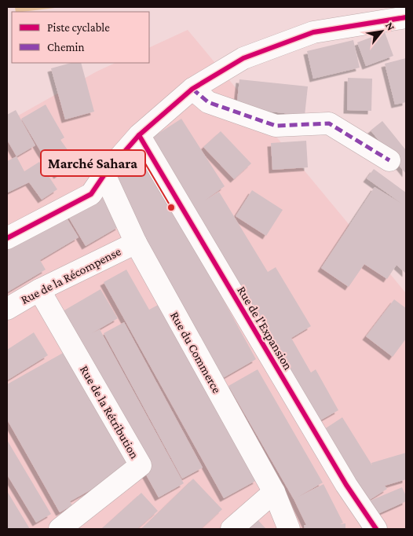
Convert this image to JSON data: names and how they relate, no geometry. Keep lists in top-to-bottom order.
{
  "streets": {
    "street": [
      "Rue de la Récompense",
      "Rue de l'Expansion",
      "Rue du Commerce",
      "Rue de la Rétribution"
    ]
  },
  "crossings": [
    ["Rue de la Récompense", "Rue du Commerce"],
    ["Rue de la Récompense", "Rue de la Rétribution"]
  ],
  "places": ["Marché Sahara"],
  "legend": ["Piste cyclable", "Chemin"],
  "north": "top right"
}
